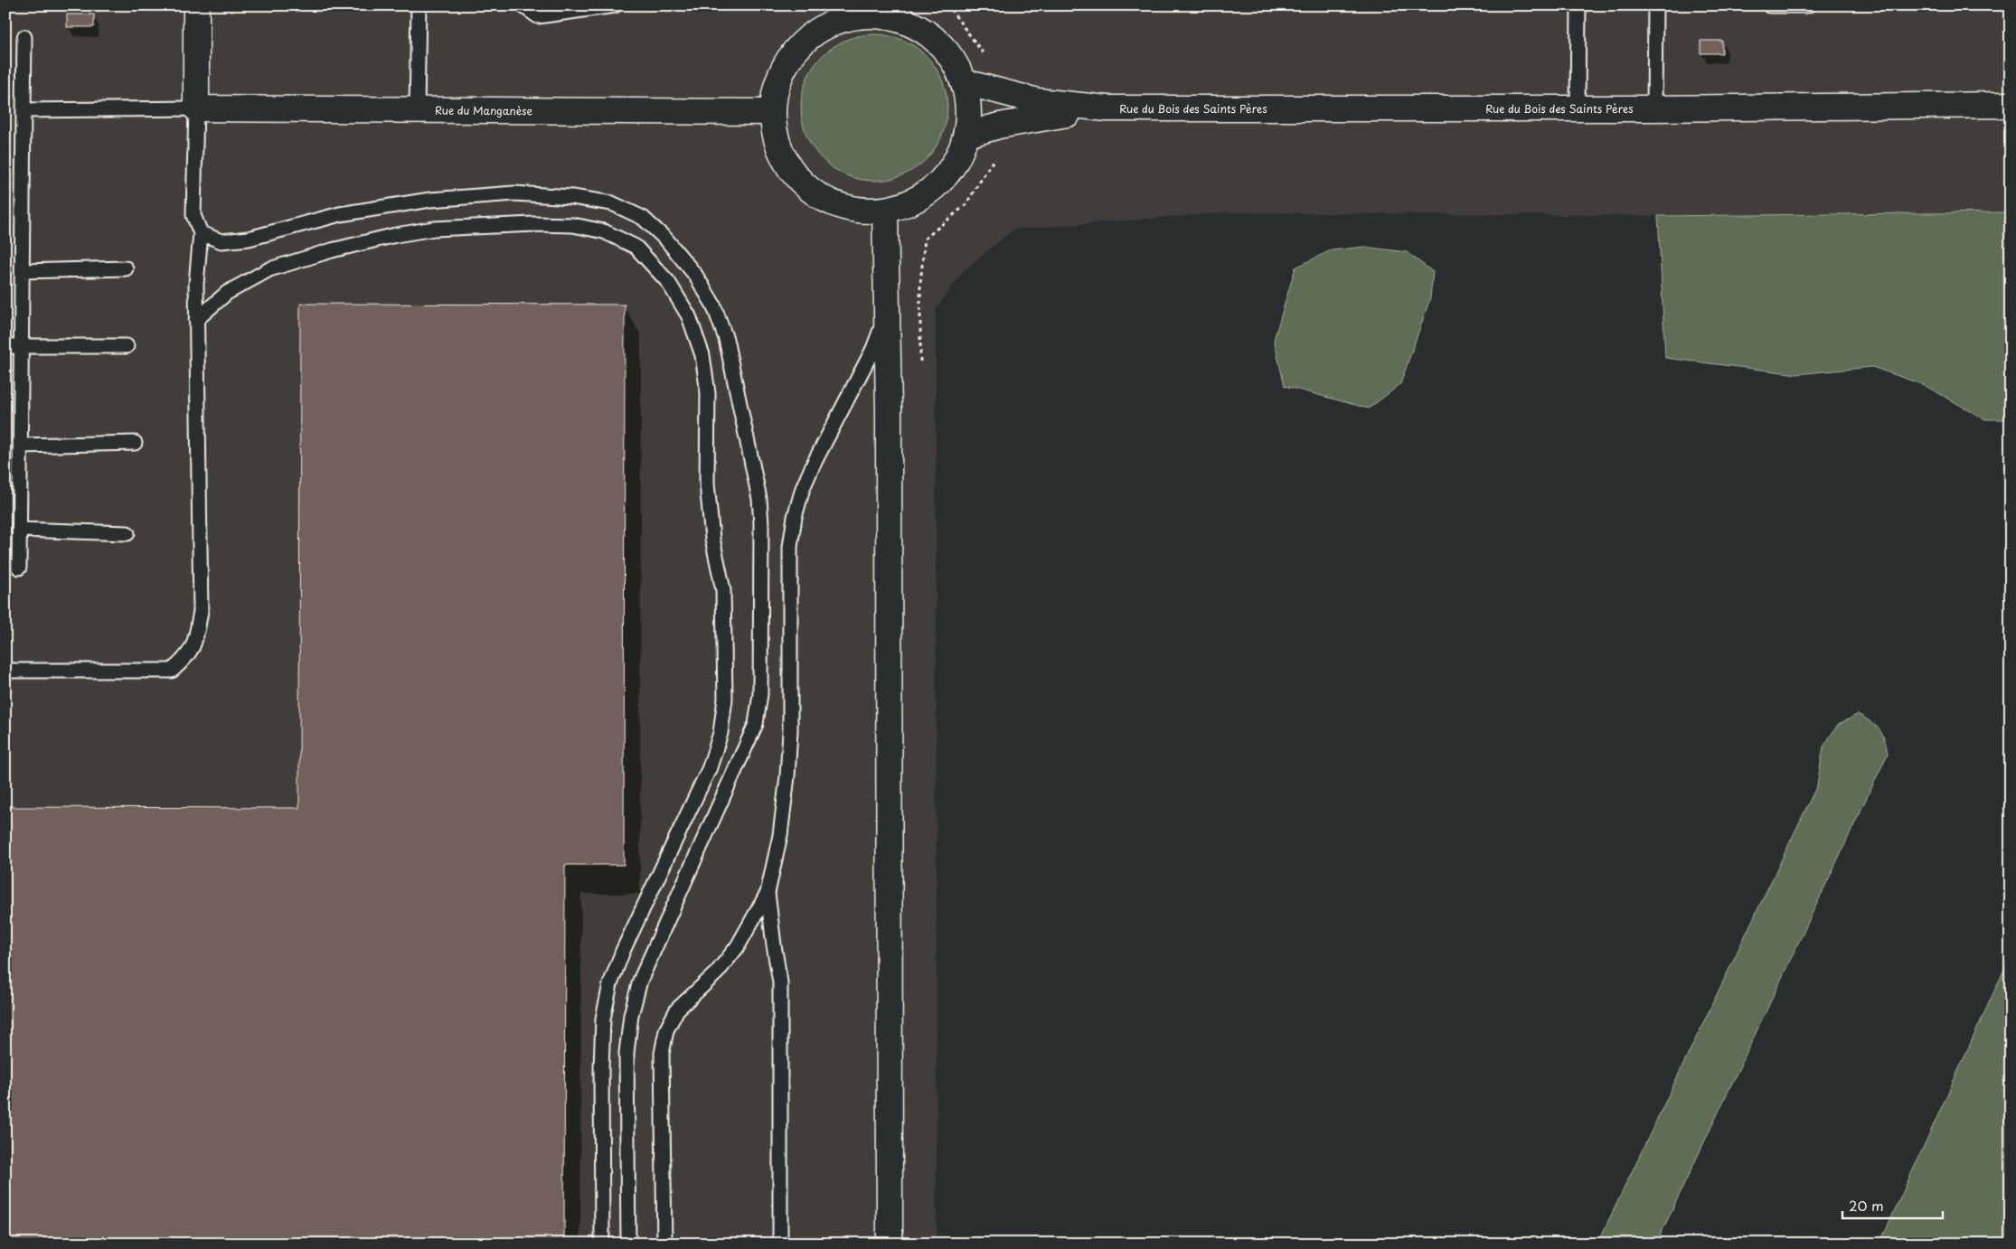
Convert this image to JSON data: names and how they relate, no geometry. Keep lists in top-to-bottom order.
{
  "streets": {
    "street": ["Rue du Bois des Saints Pères", "Rue du Manganèse"]
  },
  "scale_bar": "20 m"
}
